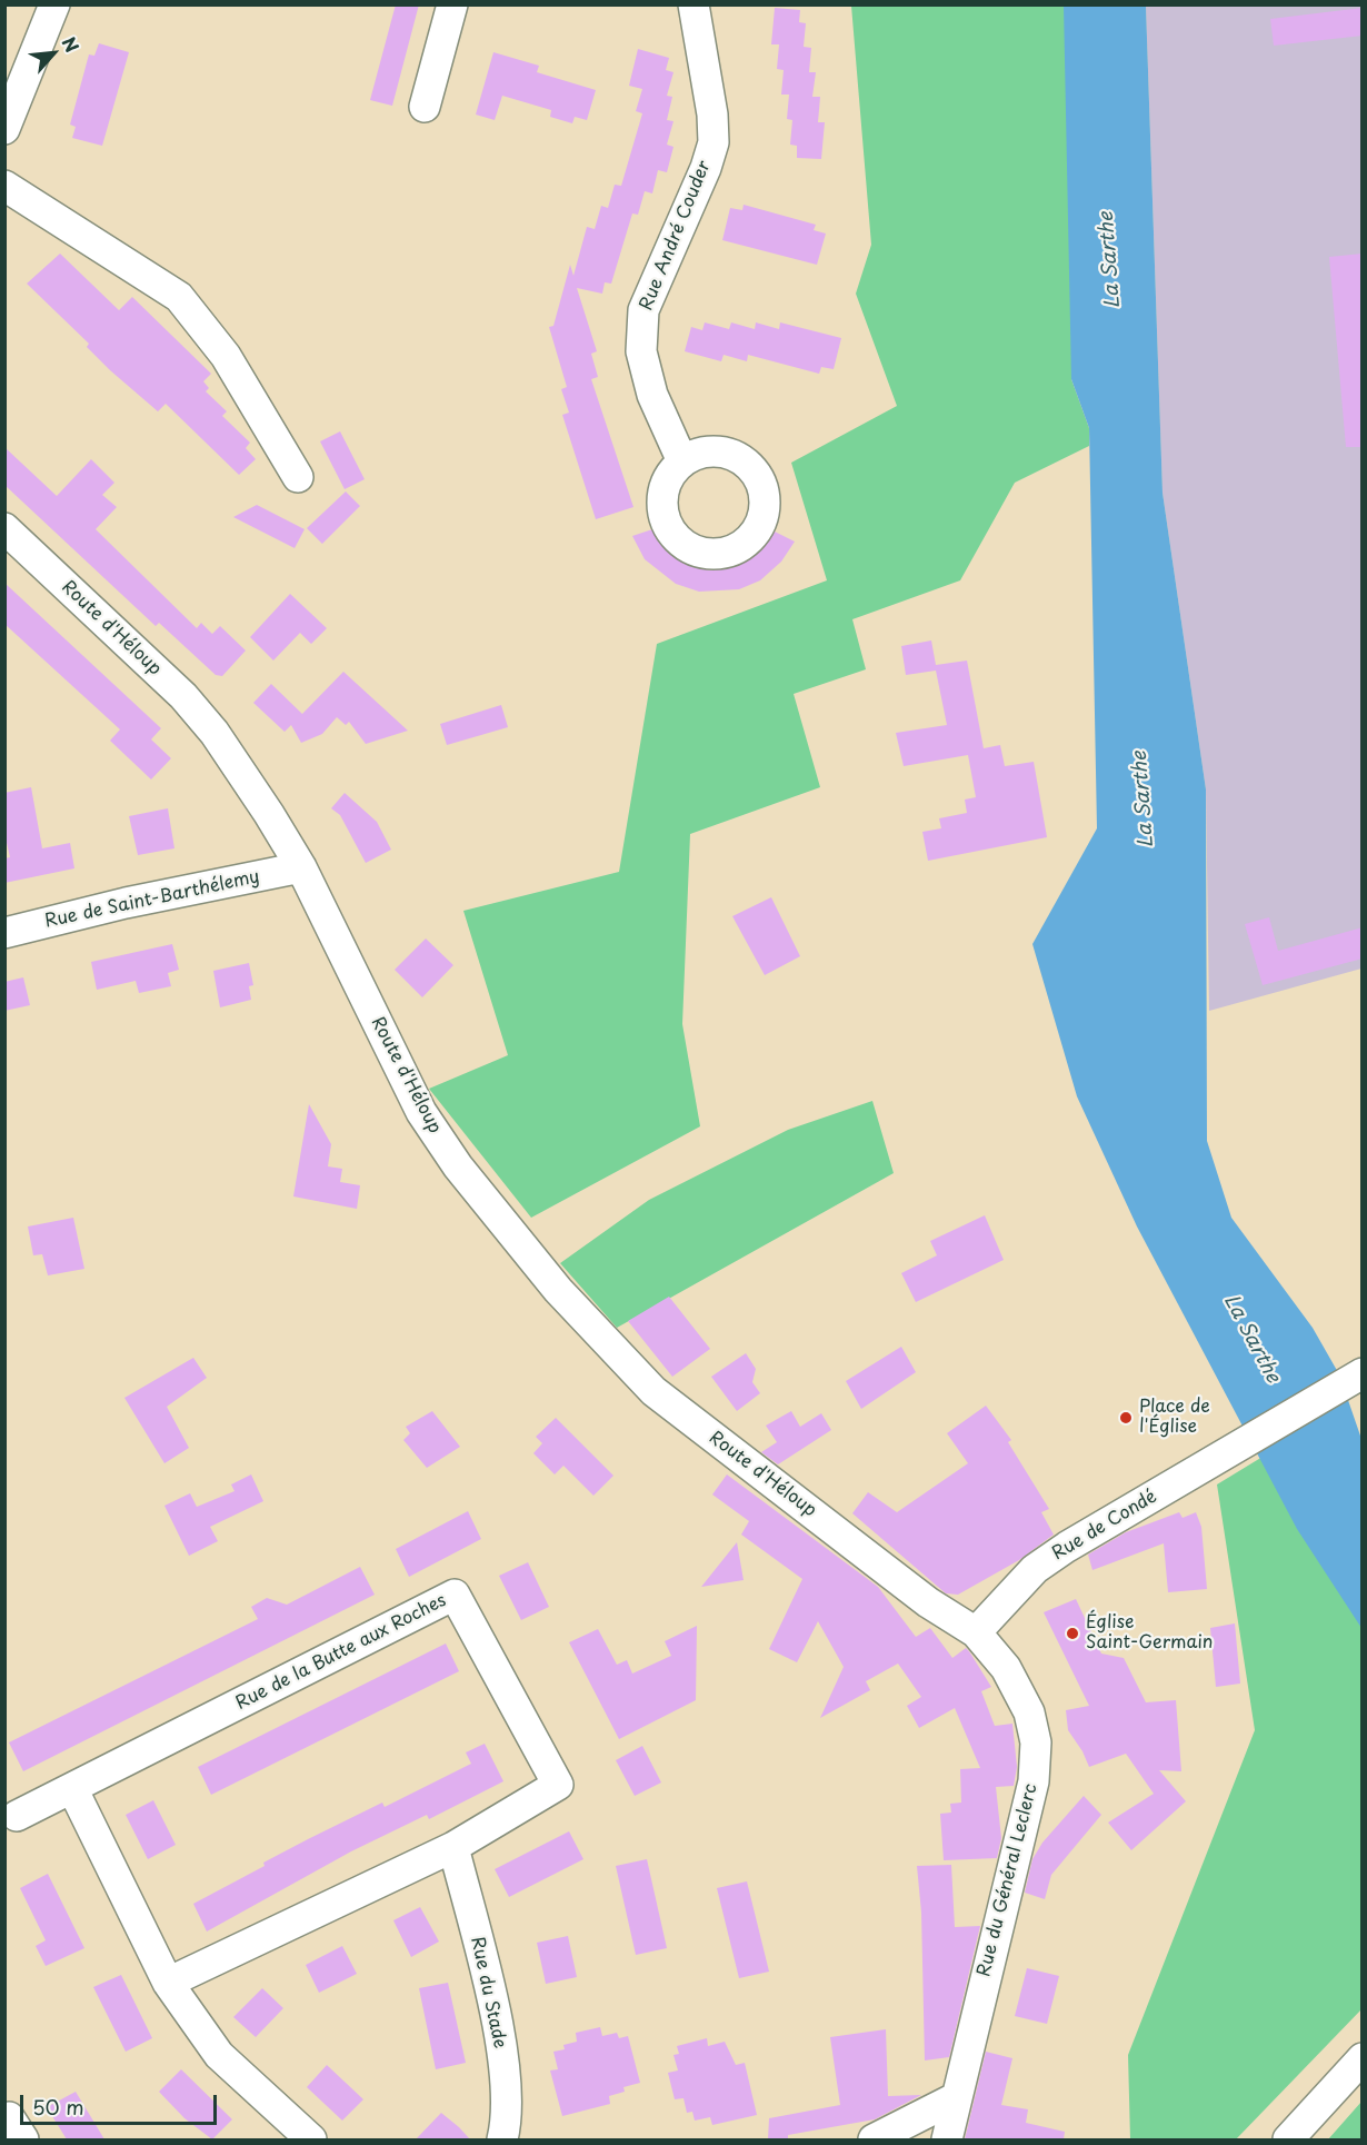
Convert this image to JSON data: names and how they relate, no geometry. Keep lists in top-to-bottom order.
{
  "streets": {
    "street": [
      "Rue André Couder",
      "Route d'Héloup",
      "Rue de Saint-Barthélemy",
      "Rue de Condé",
      "Rue de la Butte aux Roches",
      "Rue du Général Leclerc",
      "Rue du Stade"
    ]
  },
  "crossings": [
    ["Route d'Héloup", "Rue de Saint-Barthélemy"],
    ["Route d'Héloup", "Rue de Condé"],
    ["Route d'Héloup", "Rue du Général Leclerc"],
    ["Rue de Condé", "Rue du Général Leclerc"],
    ["Rue de la Butte aux Roches", "Rue du Stade"]
  ],
  "water": ["La Sarthe"],
  "places": ["Place de l'Église", "Église Saint-Germain"],
  "scale_bar": "50 m",
  "north": "top right"
}
